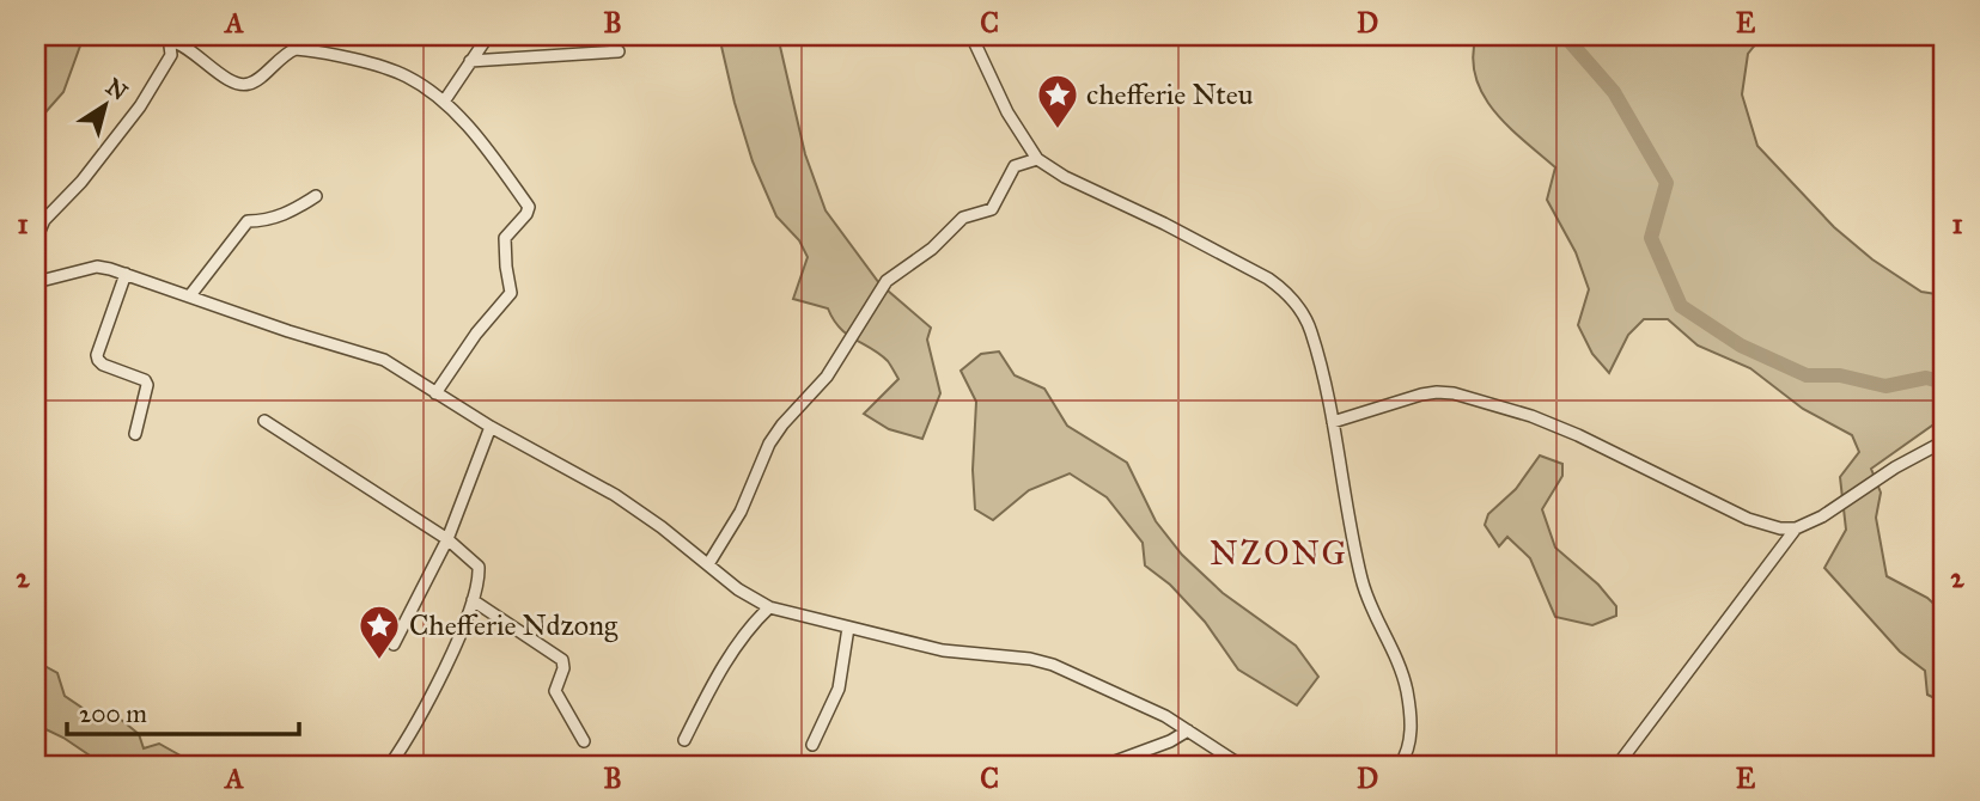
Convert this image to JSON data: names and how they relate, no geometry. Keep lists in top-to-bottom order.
{
  "districts": ["NZONG"],
  "places": {
    "place": ["chefferie Nteu", "Chefferie Ndzong"]
  },
  "scale_bar": "200 m",
  "north": "top right",
  "grid": {
    "columns": [
      "A",
      "B",
      "C",
      "D",
      "E"
    ],
    "rows": ["1", "2"]
  }
}
